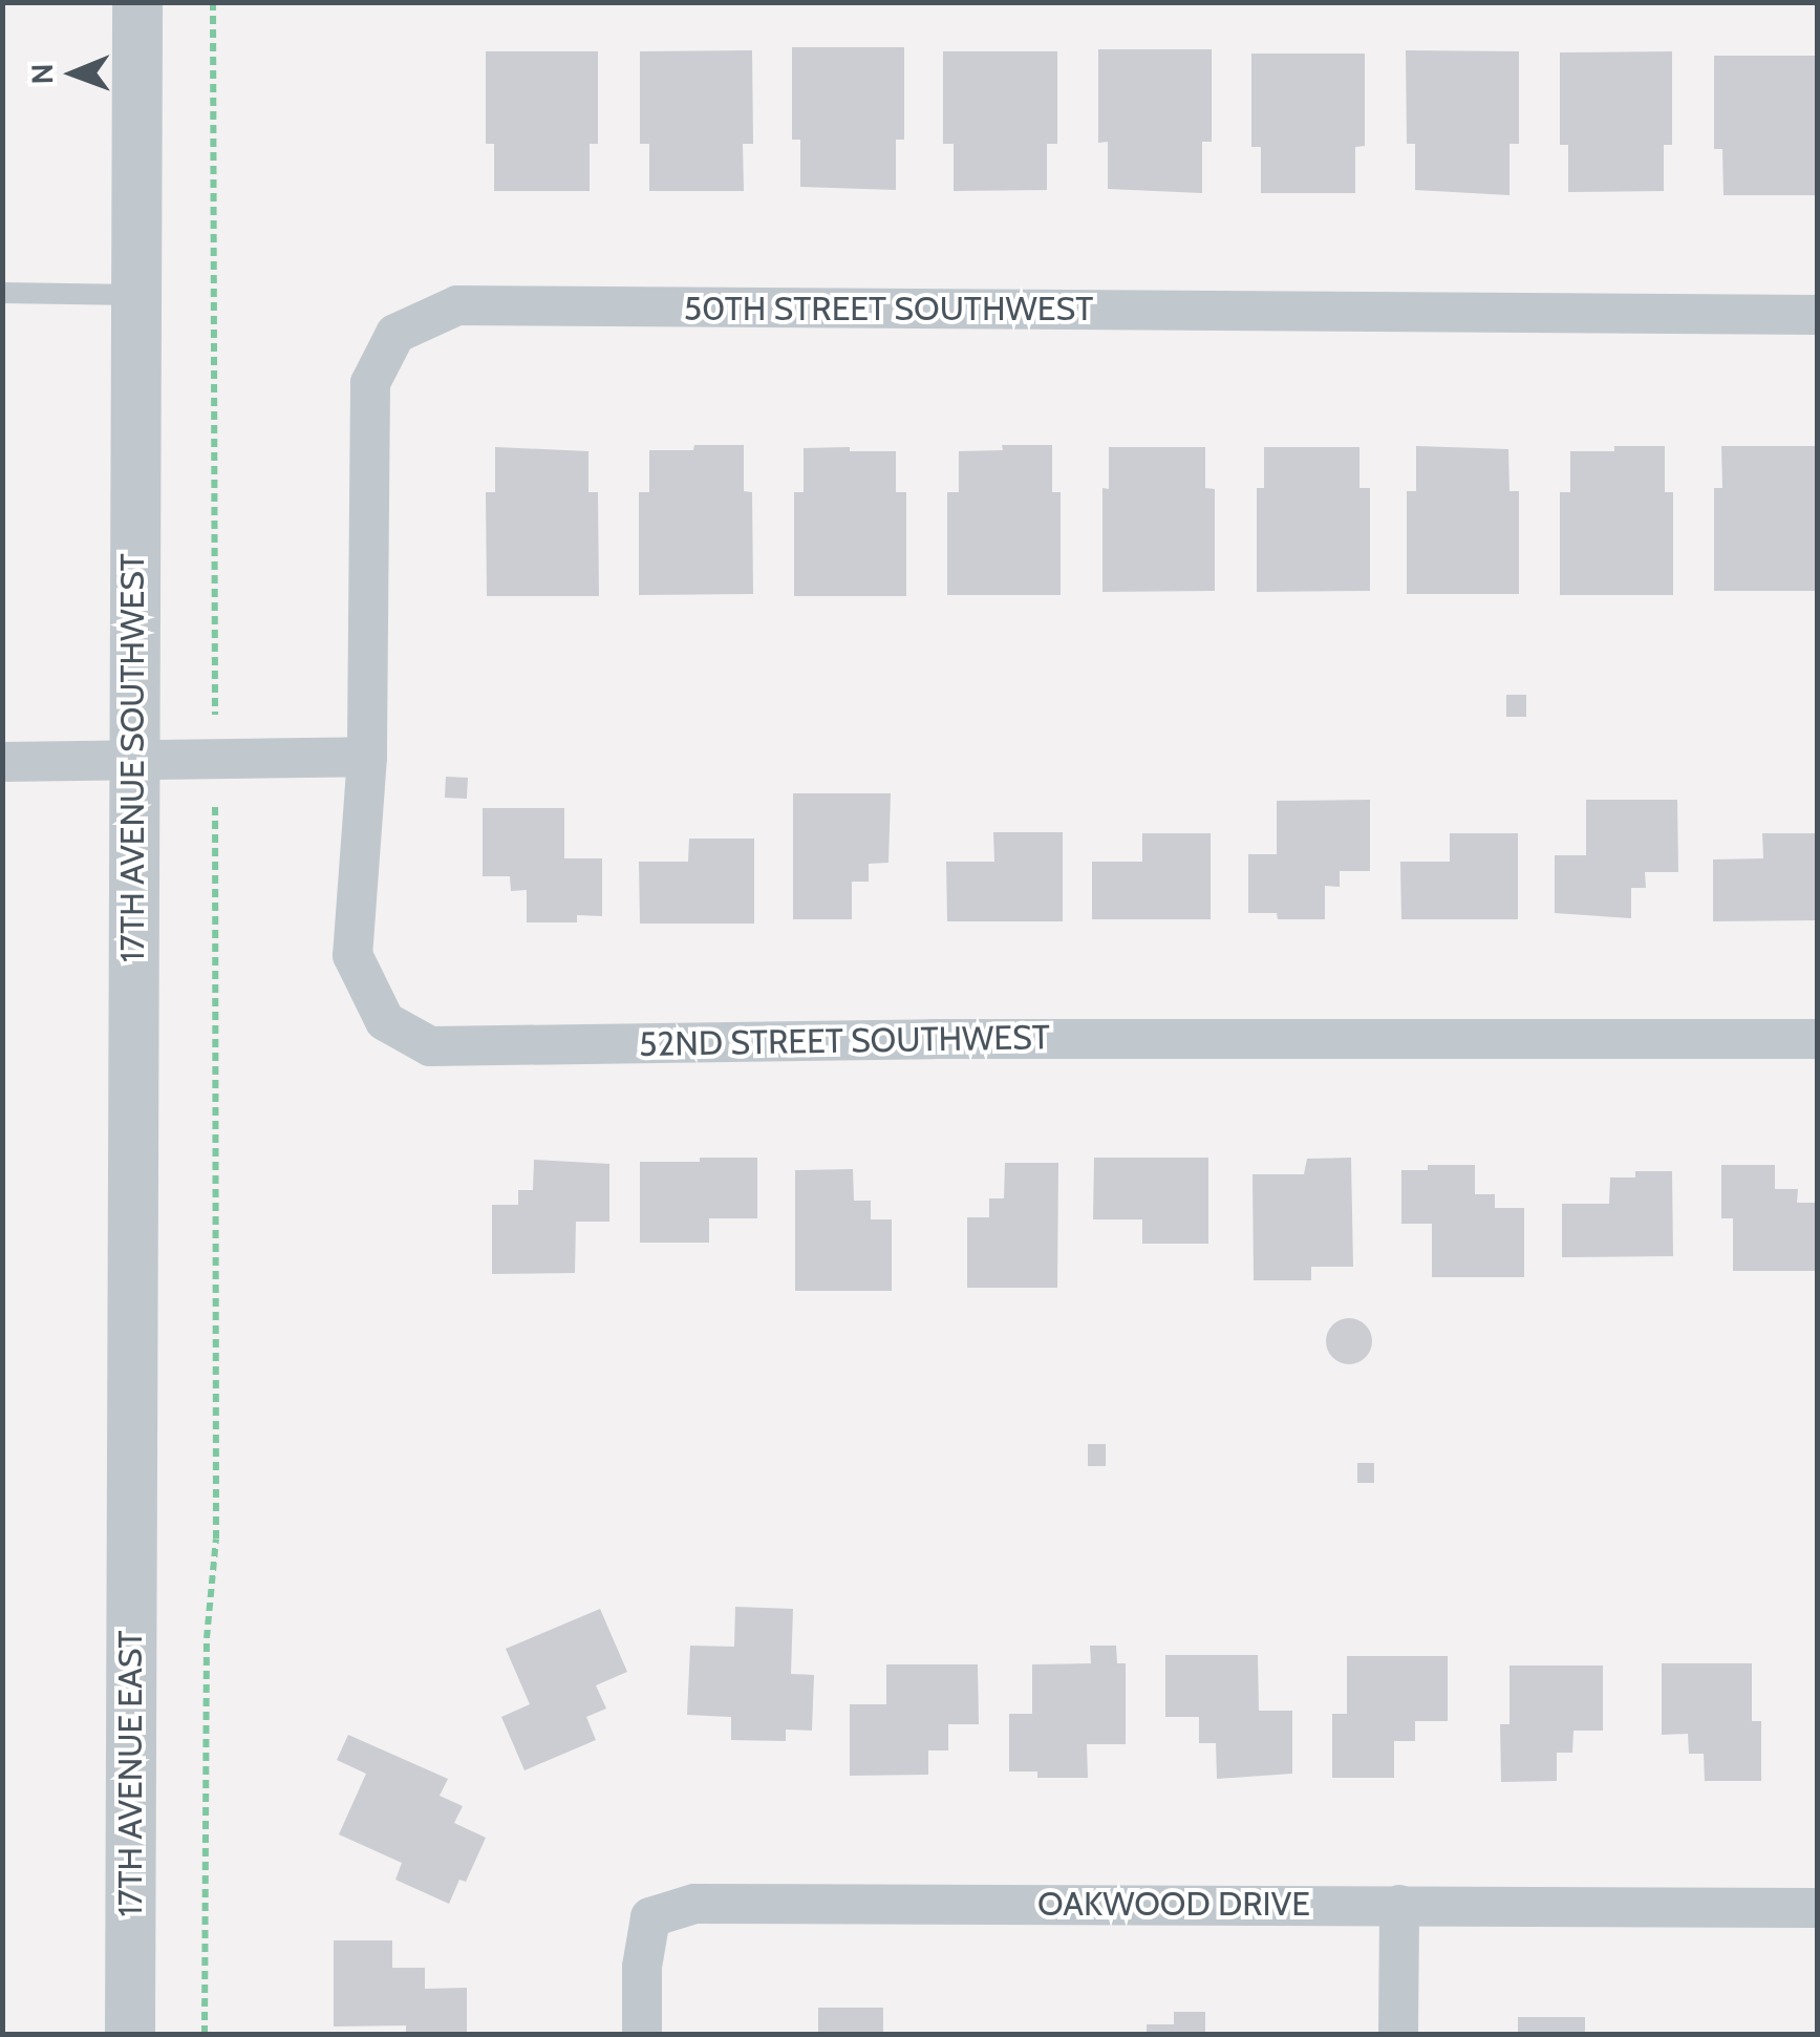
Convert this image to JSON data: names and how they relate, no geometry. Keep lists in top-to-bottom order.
{
  "streets": {
    "street": [
      "50TH STREET SOUTHWEST",
      "17TH AVENUE SOUTHWEST",
      "52ND STREET SOUTHWEST",
      "17TH AVENUE EAST",
      "OAKWOOD DRIVE"
    ]
  },
  "crossings": [
    ["50TH STREET SOUTHWEST", "52ND STREET SOUTHWEST"],
    ["17TH AVENUE SOUTHWEST", "17TH AVENUE EAST"]
  ],
  "north": "left"
}
